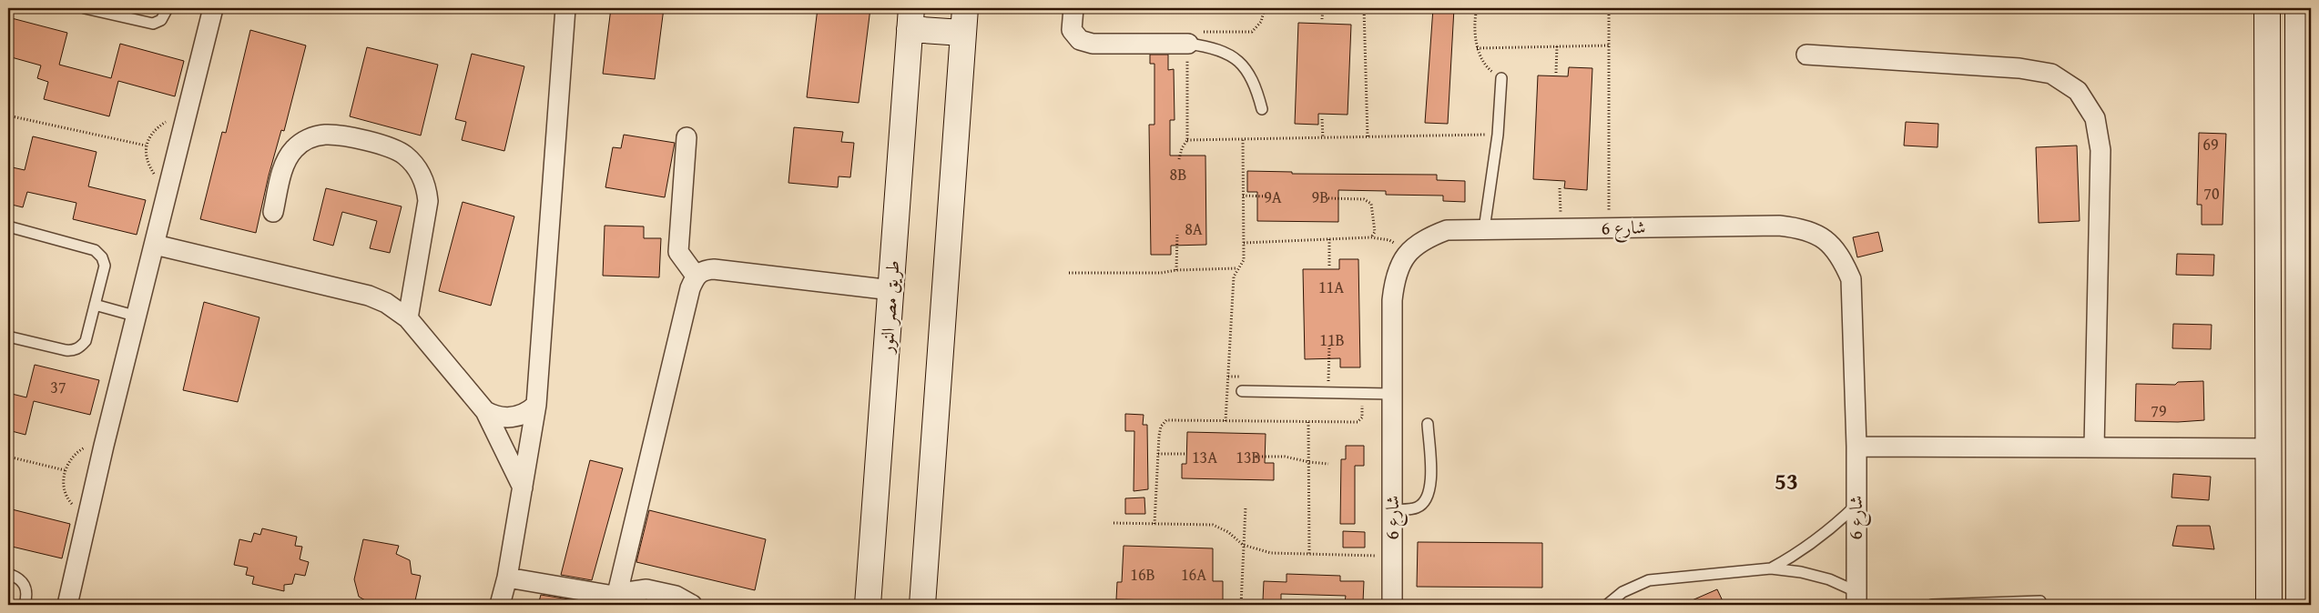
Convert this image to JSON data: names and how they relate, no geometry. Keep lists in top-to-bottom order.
{
  "streets": {
    "street": ["شارع 6", "طريق مصر النور"]
  },
  "districts": ["53"],
  "house_numbers": [
    "69",
    "8B",
    "70",
    "9A",
    "9B",
    "8A",
    "11A",
    "11B",
    "37",
    "79",
    "13A",
    "13B",
    "16B",
    "16A"
  ]
}
